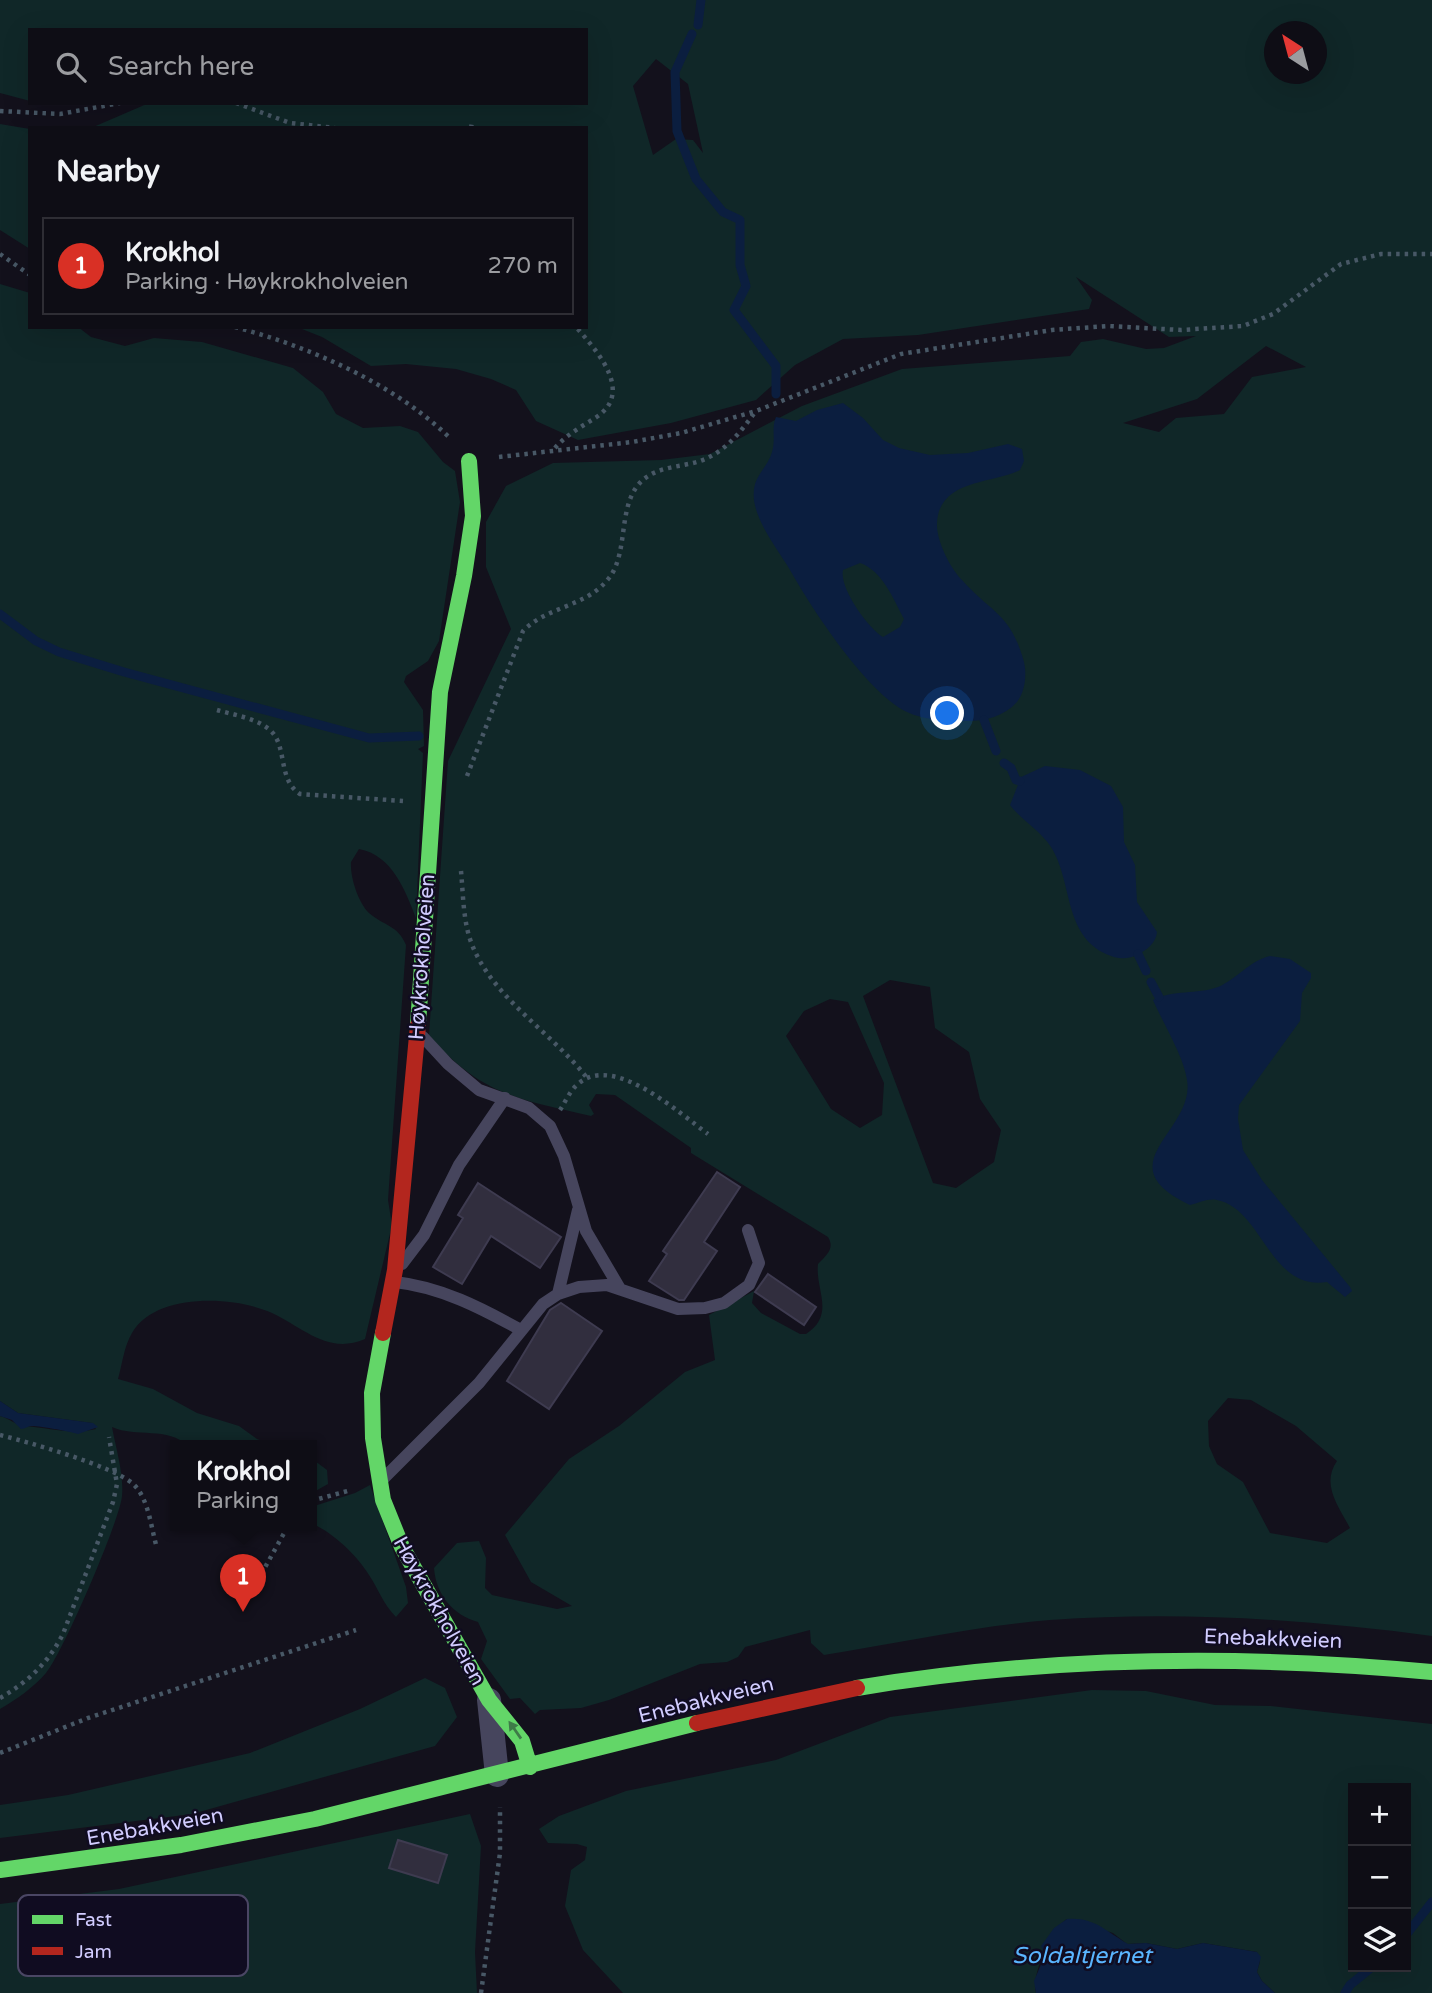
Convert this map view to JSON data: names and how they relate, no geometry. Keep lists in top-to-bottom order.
{
  "streets": {
    "main road": ["Høykrokholveien", "Enebakkveien"]
  },
  "crossings": [
    ["Høykrokholveien", "Enebakkveien"]
  ],
  "water": ["Soldaltjernet"],
  "legend": ["Fast", "Jam"],
  "north": "top left",
  "page": {
    "search": "Search here",
    "heading": "Nearby",
    "list": [
      {
        "mark": "1",
        "name": "Krokhol",
        "note": "Parking · Høykrokholveien",
        "value": "270 m"
      }
    ],
    "popup": ["Krokhol", "Parking"],
    "pins": "1",
    "map_buttons": ["+", "−"]
  }
}
